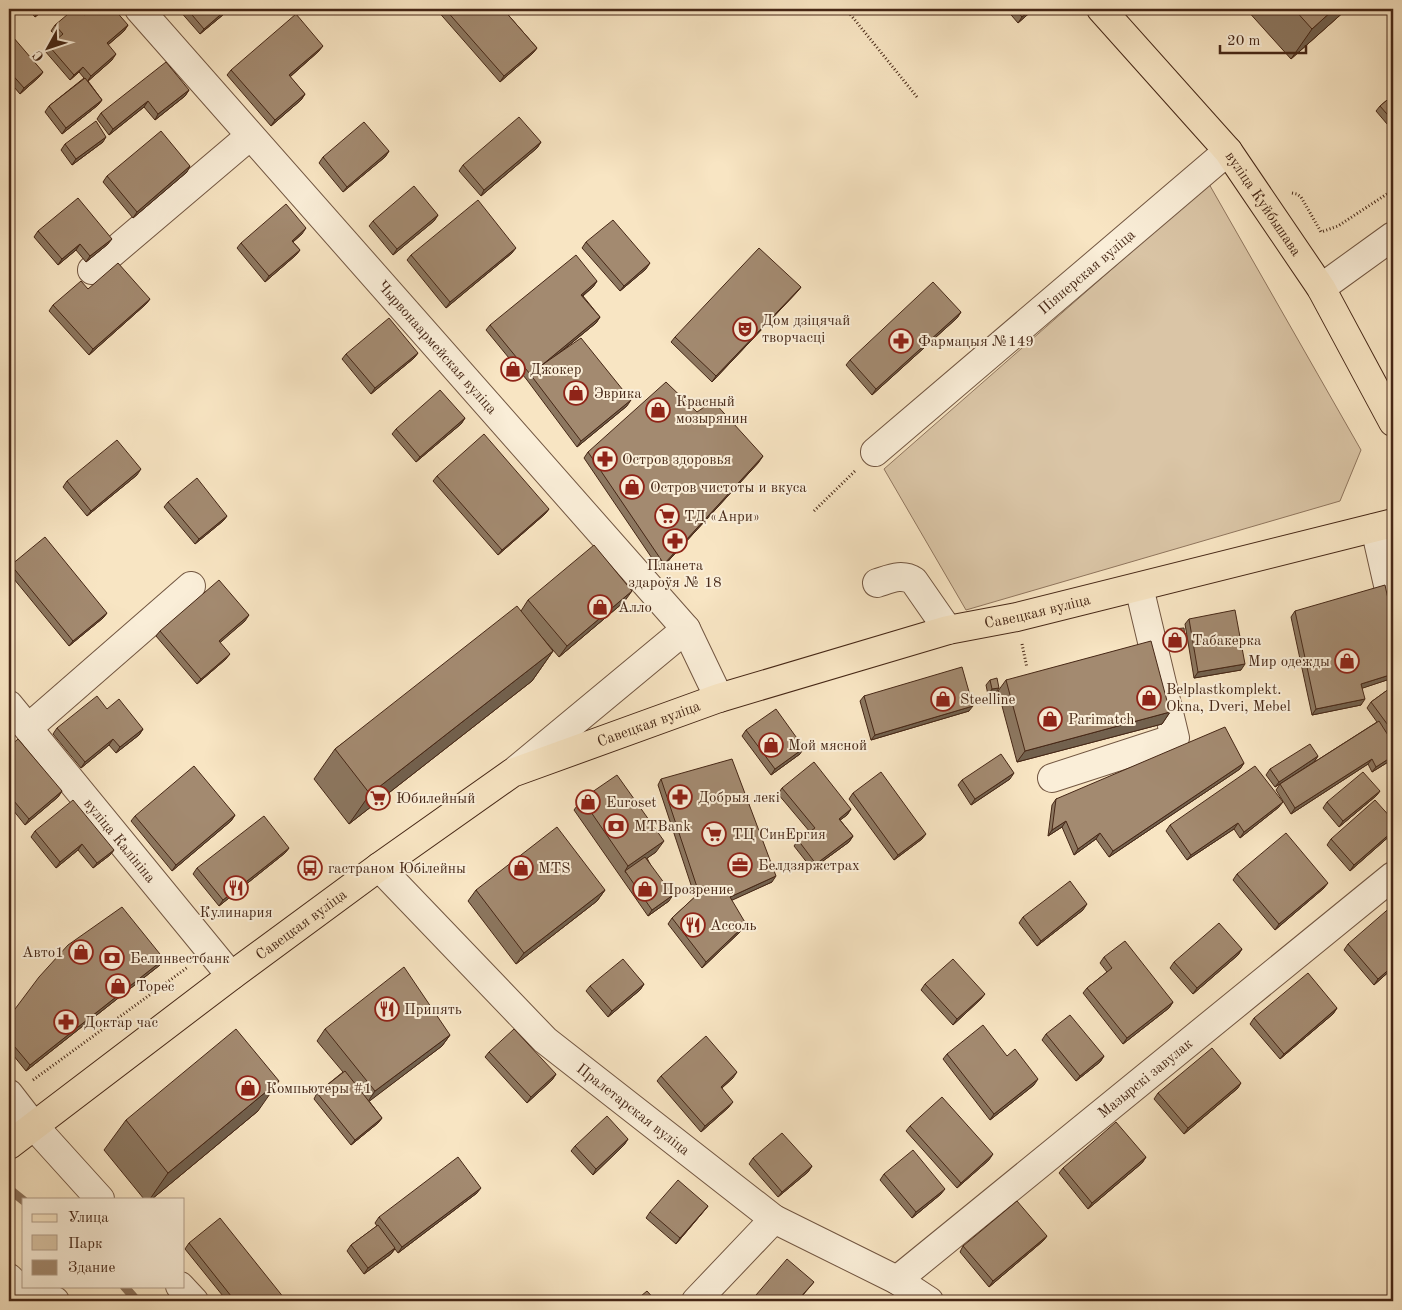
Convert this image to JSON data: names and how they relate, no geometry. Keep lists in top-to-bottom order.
{
  "streets": {
    "main road": ["вуліца Куйбышава", "Савецкая вуліца"],
    "street": [
      "Піянерская вуліца",
      "Чырвонаармейская вуліца",
      "вуліца Калініна",
      "Мазырскі завулак",
      "Пралетарская вуліца"
    ]
  },
  "crossings": [
    ["вуліца Куйбышава", "Піянерская вуліца"],
    ["Чырвонаармейская вуліца", "Савецкая вуліца"],
    ["Савецкая вуліца", "вуліца Калініна"],
    ["Савецкая вуліца", "Пралетарская вуліца"],
    ["Мазырскі завулак", "Пралетарская вуліца"]
  ],
  "places": {
    "theatre": ["Дом дзіцячай творчасці"],
    "pharmacy": [
      "Фармацыя №149",
      "Остров здоровья",
      "Планета здароўя № 18",
      "Добрыя лекі",
      "Доктар час"
    ],
    "shop": [
      "Джокер",
      "Эврика",
      "Красный мозырянин",
      "Остров чистоты и вкуса",
      "Алло",
      "Табакерка",
      "Мир одежды",
      "Belplastkomplekt. Okna, Dveri, Mebel",
      "Steelline",
      "Parimatch",
      "Мой мясной",
      "Euroset",
      "MTS",
      "Прозрение",
      "Авто1",
      "Торес",
      "Компьютеры #1"
    ],
    "supermarket": ["ТД «Анри»", "Юбилейный", "ТЦ СинЕргия"],
    "bank": ["MTBank", "Белинвестбанк"],
    "office": ["Белдзяржстрах"],
    "bus stop": ["гастраном Юбілейны"],
    "restaurant": ["Кулинария", "Ассоль", "Припять"]
  },
  "legend": ["Улица", "Парк", "Здание"],
  "scale_bar": "20 m",
  "north": "bottom left"
}
